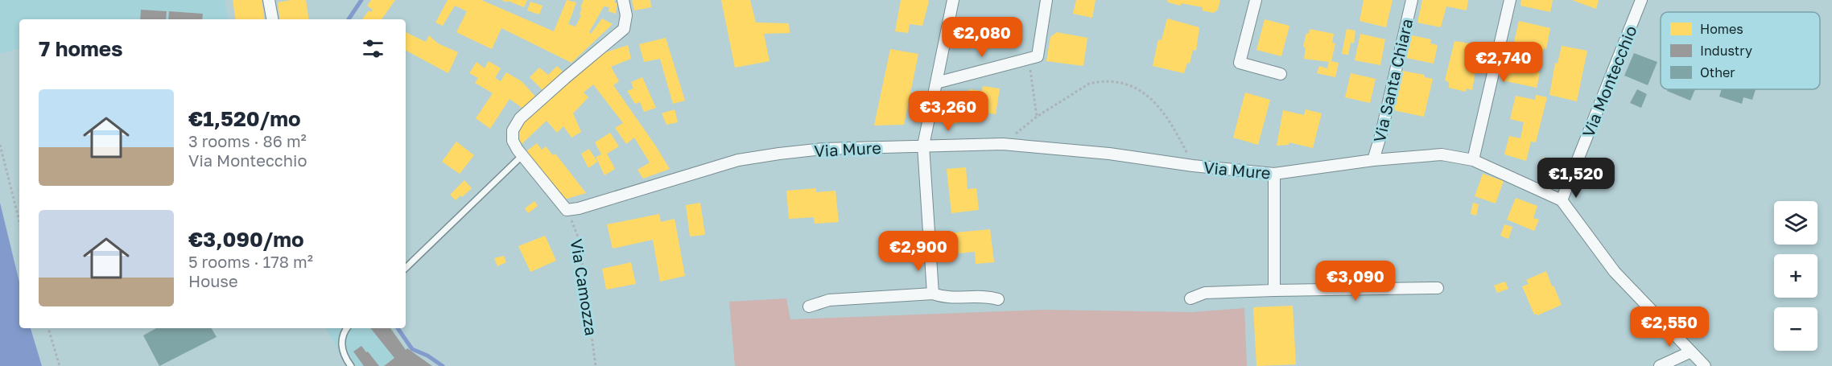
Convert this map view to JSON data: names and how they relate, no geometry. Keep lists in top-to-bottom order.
{
  "streets": {
    "street": ["Via Santa Chiara", "Via Montecchio", "Via Mure"],
    "path": ["Via Camozza"]
  },
  "crossings": [
    ["Via Santa Chiara", "Via Mure"],
    ["Via Montecchio", "Via Mure"],
    ["Via Mure", "Via Camozza"]
  ],
  "legend": ["Homes", "Industry", "Other"],
  "page": {
    "price": [
      "€2,080",
      "€2,740",
      "€3,260",
      "€1,520",
      "€2,900",
      "€3,090",
      "€2,550"
    ],
    "heading": "7 homes",
    "list": [
      {
        "name": "€1,520/mo",
        "note": "3 rooms · 86 m² · Via Montecchio"
      },
      {
        "name": "€3,090/mo",
        "note": "5 rooms · 178 m² · House"
      }
    ],
    "map_buttons": ["+", "−"]
  }
}
